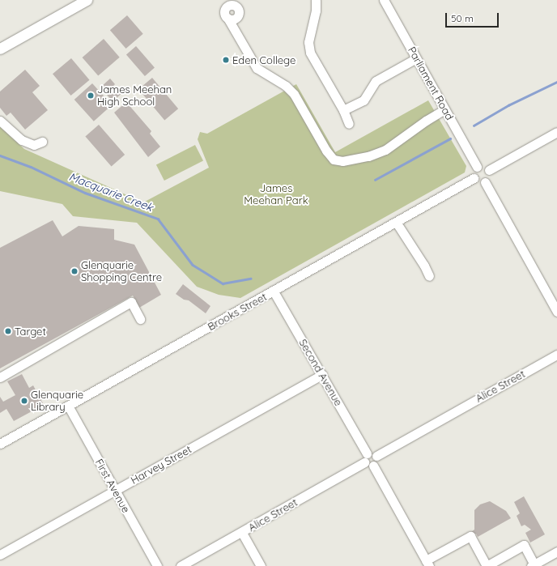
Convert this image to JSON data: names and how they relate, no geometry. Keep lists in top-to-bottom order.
{
  "streets": {
    "street": [
      "Parliament Road",
      "Brooks Street",
      "Second Avenue",
      "Alice Street",
      "Harvey Street",
      "First Avenue"
    ]
  },
  "crossings": [
    ["Parliament Road", "Brooks Street"],
    ["Brooks Street", "Second Avenue"],
    ["Brooks Street", "First Avenue"],
    ["Second Avenue", "Alice Street"],
    ["Second Avenue", "Harvey Street"],
    ["Harvey Street", "First Avenue"]
  ],
  "water": ["Macquarie Creek"],
  "parks": ["James Meehan Park"],
  "places": [
    "Eden College",
    "James Meehan High School",
    "Glenquarie Shopping Centre",
    "Target",
    "Glenquarie Library"
  ],
  "scale_bar": "50 m"
}
